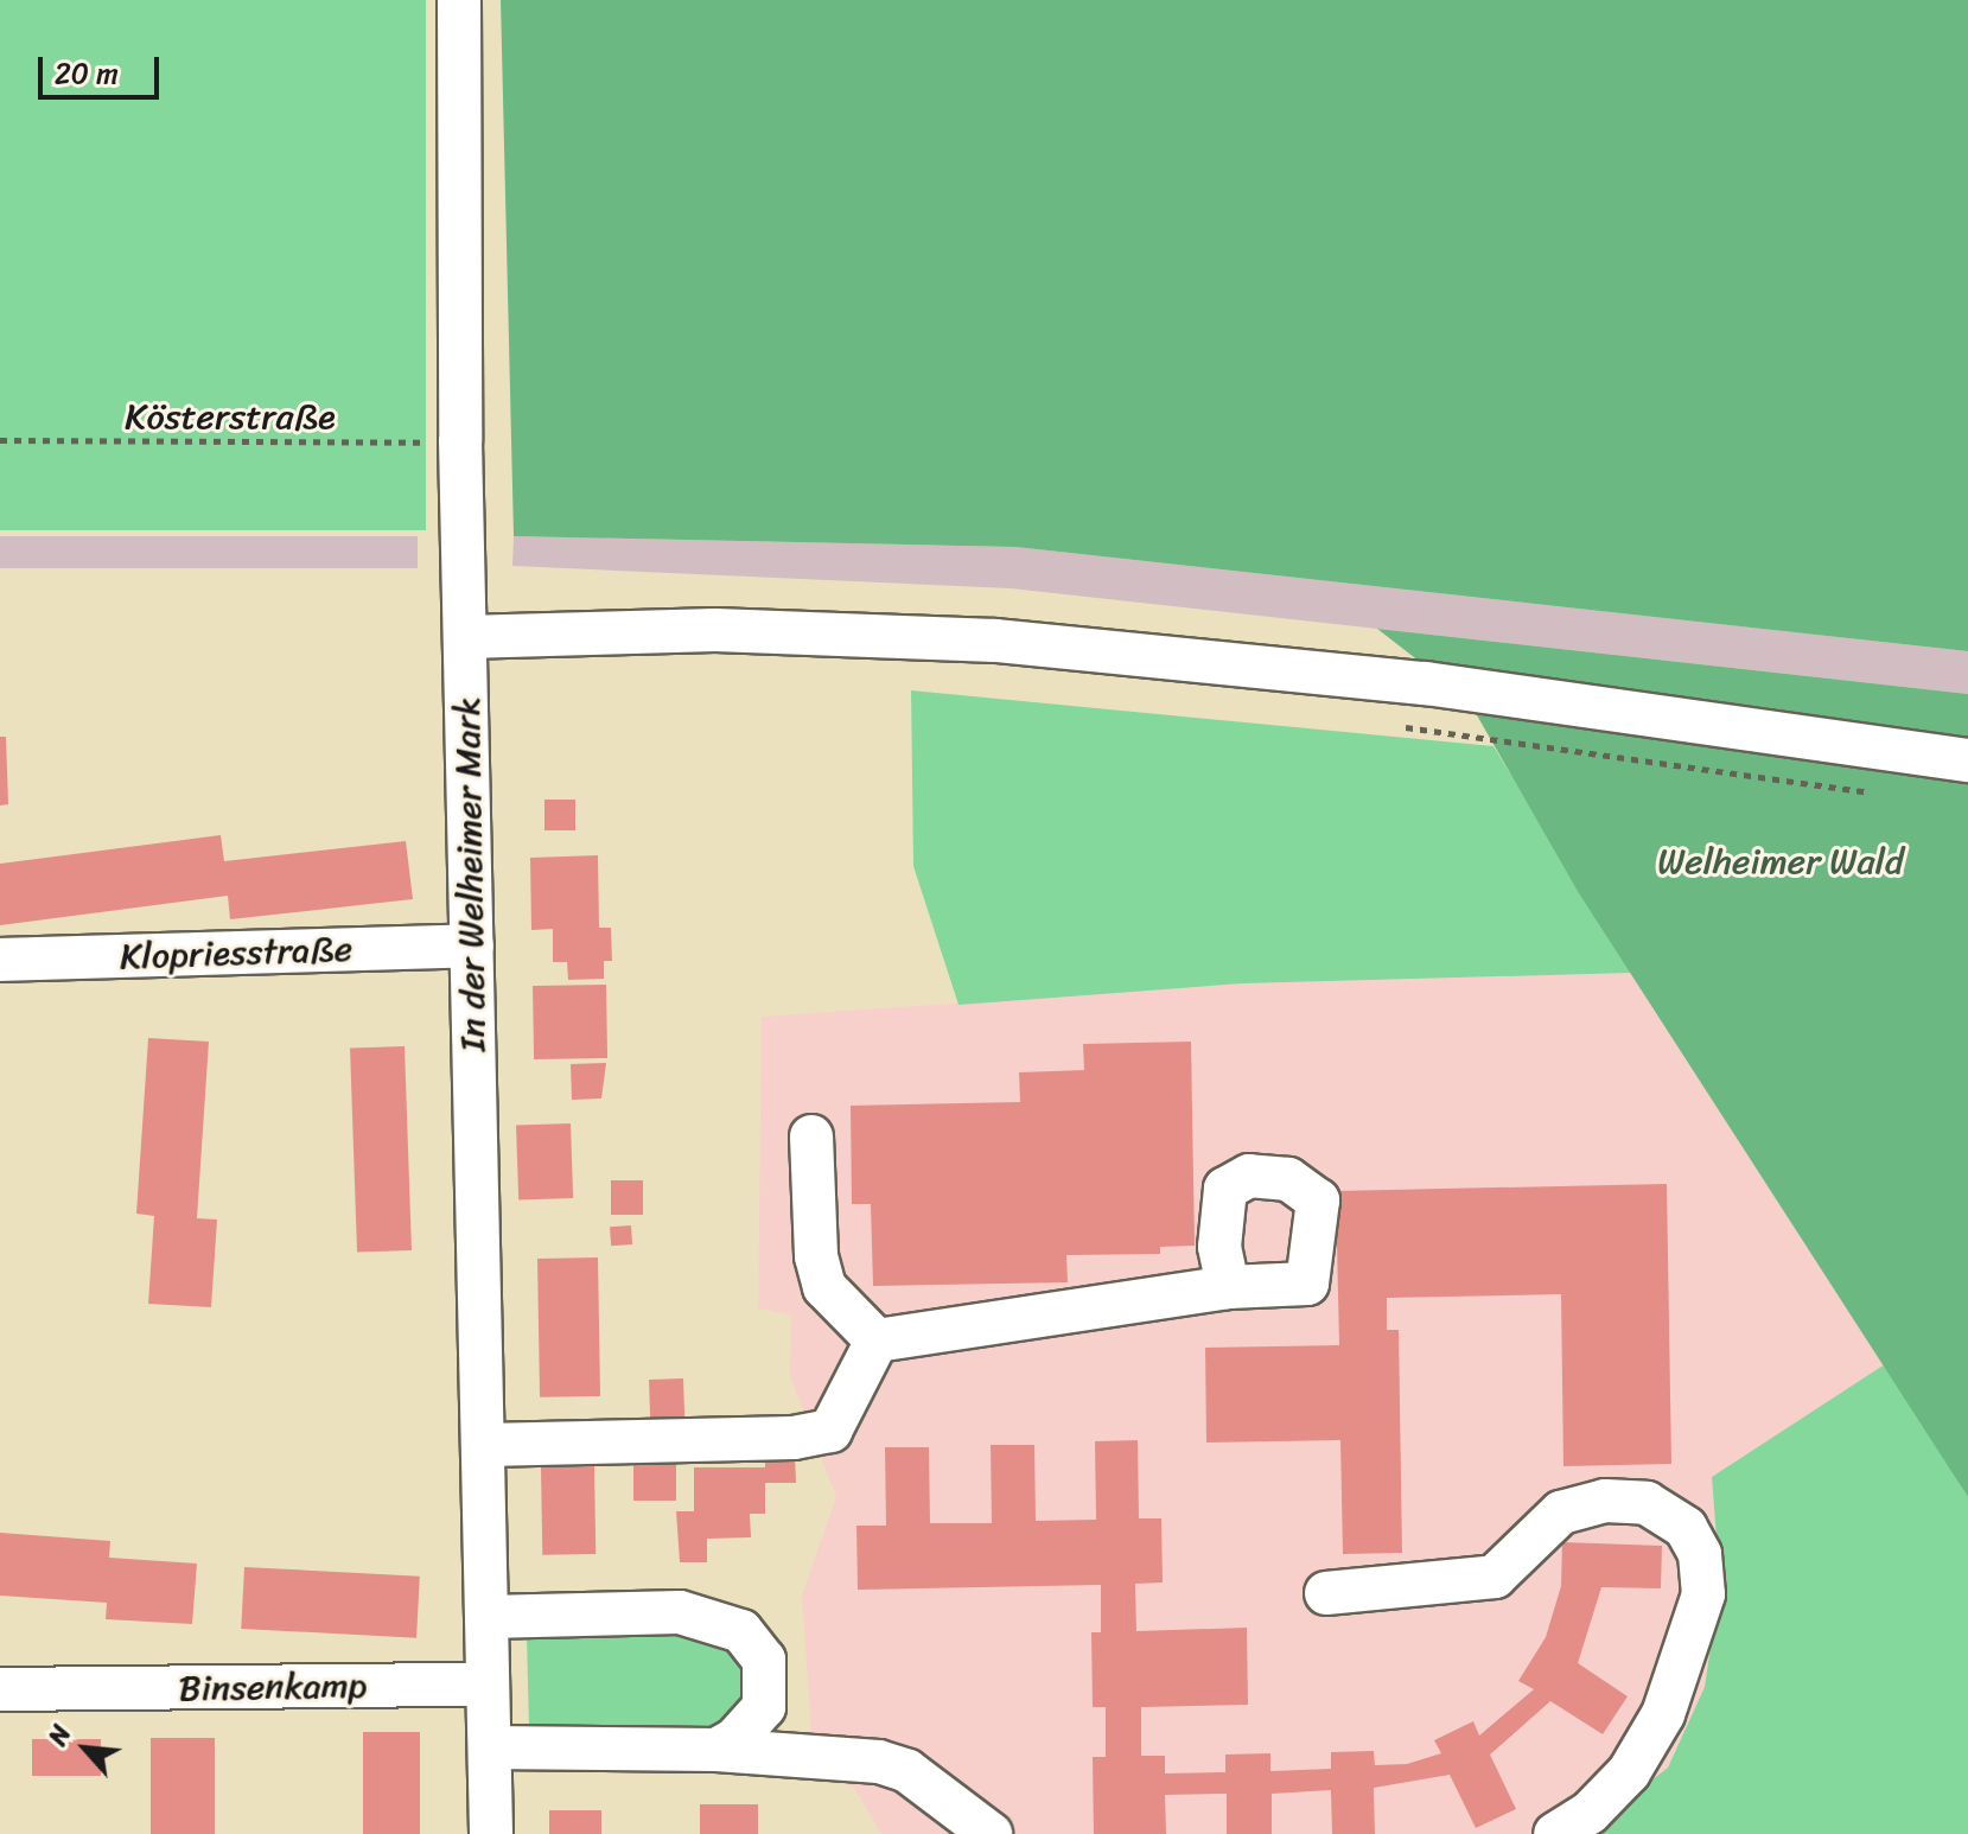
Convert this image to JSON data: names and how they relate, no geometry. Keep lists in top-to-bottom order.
{
  "streets": {
    "street": ["In der Welheimer Mark", "Klopriesstraße", "Binsenkamp"],
    "path": ["Kösterstraße"]
  },
  "crossings": [
    ["Kösterstraße", "In der Welheimer Mark"],
    ["In der Welheimer Mark", "Klopriesstraße"],
    ["In der Welheimer Mark", "Binsenkamp"]
  ],
  "parks": ["Welheimer Wald"],
  "scale_bar": "20 m",
  "north": "top left"
}
